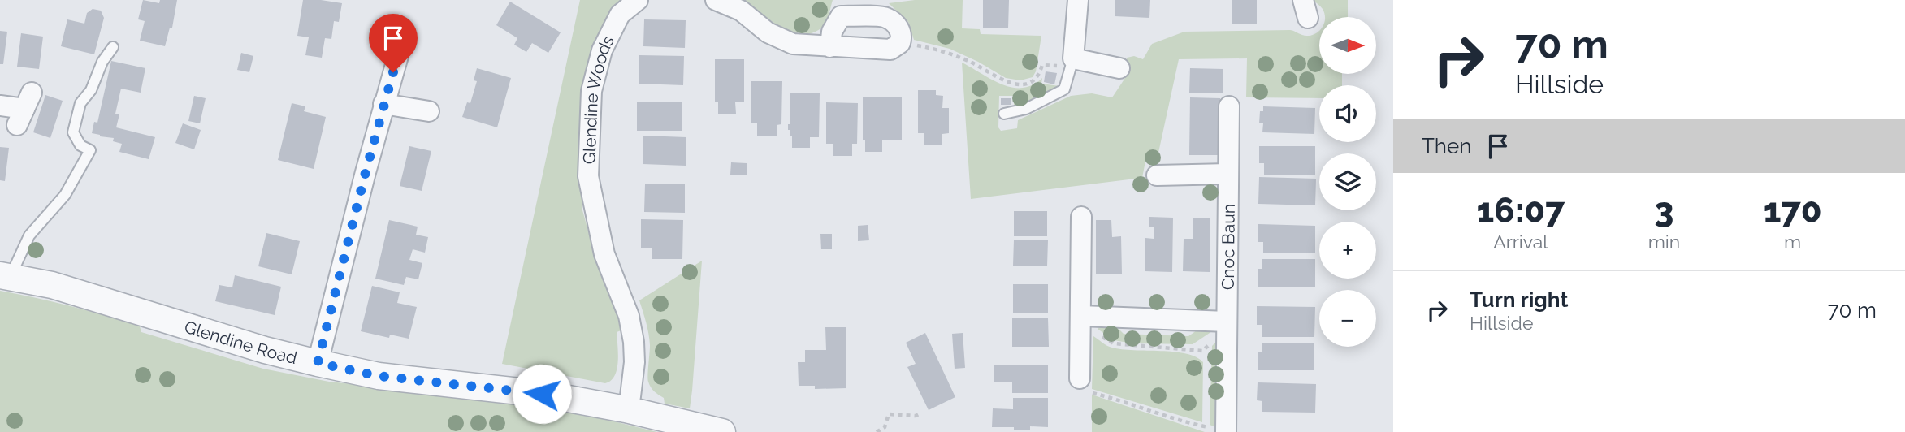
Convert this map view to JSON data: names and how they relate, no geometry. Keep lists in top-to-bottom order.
{
  "streets": {
    "street": ["Glendine Woods", "Cnoc Baun", "Glendine Road"]
  },
  "crossings": [
    ["Glendine Woods", "Glendine Road"]
  ],
  "north": "right",
  "page": {
    "turn": ["70 m", "Hillside"],
    "map_buttons": ["+", "−"],
    "then": "Then",
    "eta": [
      "16:07",
      "Arrival",
      "3",
      "min",
      "170",
      "m"
    ],
    "list": [
      {
        "name": "Turn right",
        "note": "Hillside",
        "value": "70 m"
      }
    ]
  }
}
